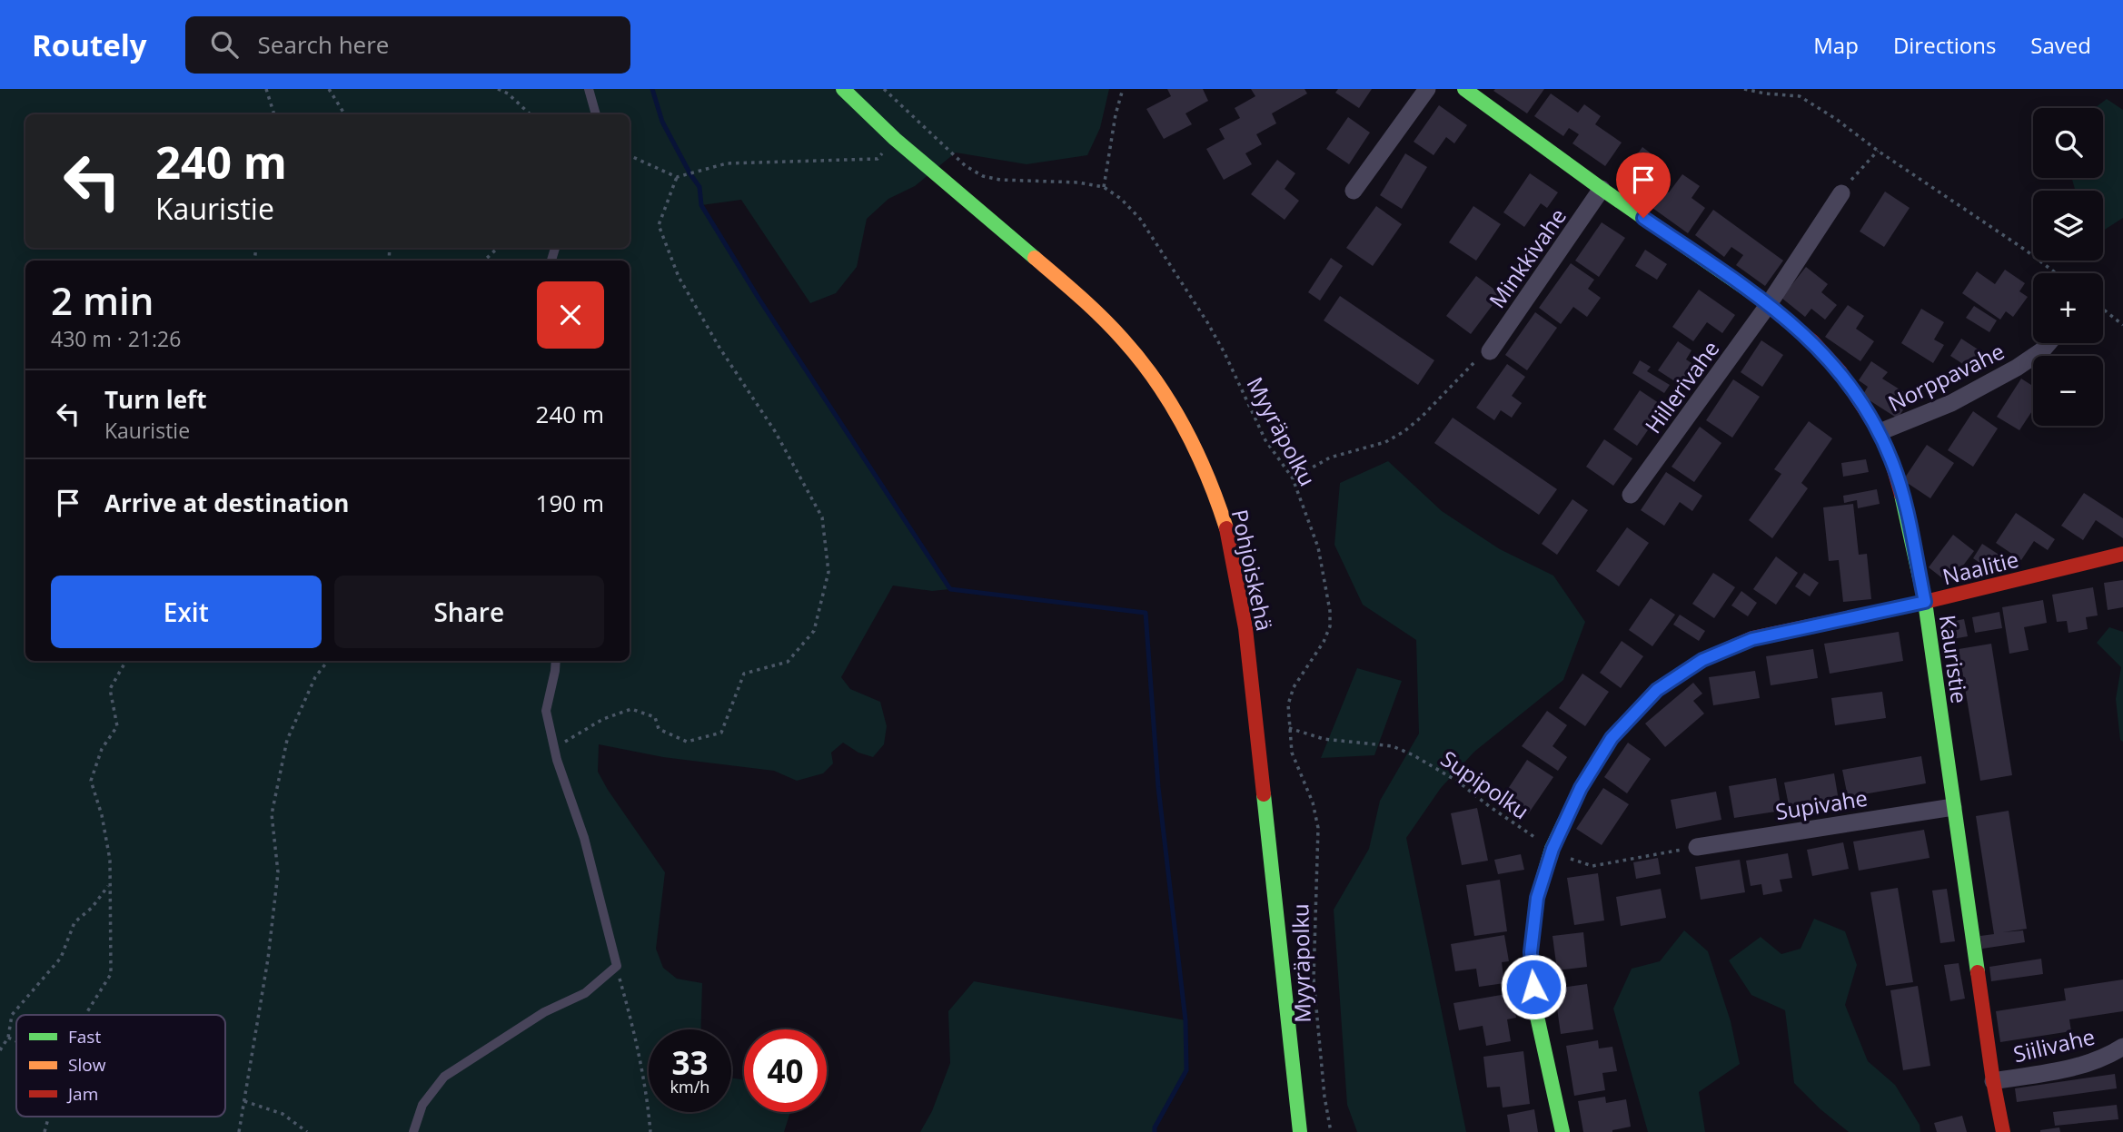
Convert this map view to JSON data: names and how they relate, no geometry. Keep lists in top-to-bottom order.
{
  "streets": {
    "street": [
      "Minkkivahe",
      "Norppavahe",
      "Hillerivahe",
      "Naalitie",
      "Pohjoiskehä",
      "Kauristie",
      "Supivahe",
      "Siilivahe"
    ],
    "path": ["Myyräpolku", "Supipolku"]
  },
  "crossings": [
    ["Minkkivahe", "Kauristie"],
    ["Norppavahe", "Kauristie"],
    ["Hillerivahe", "Kauristie"],
    ["Myyräpolku", "Supipolku"],
    ["Naalitie", "Kauristie"],
    ["Naalitie", "Supipolku"],
    ["Kauristie", "Supivahe"],
    ["Kauristie", "Siilivahe"],
    ["Supipolku", "Supivahe"]
  ],
  "legend": ["Fast", "Slow", "Jam"],
  "page": {
    "header": "Routely",
    "search": "Search here",
    "nav": ["Map", "Directions", "Saved"],
    "map_buttons": ["+", "−"],
    "turn": ["240 m", "Kauristie"],
    "heading": ["2 min", "430 m · 21:26"],
    "list": [
      {
        "name": "Turn left",
        "note": "Kauristie",
        "value": "240 m"
      },
      {
        "name": "Arrive at destination",
        "value": "190 m"
      }
    ],
    "buttons": ["Exit", "Share"],
    "speed": "33 km/h",
    "limit": "40"
  }
}
